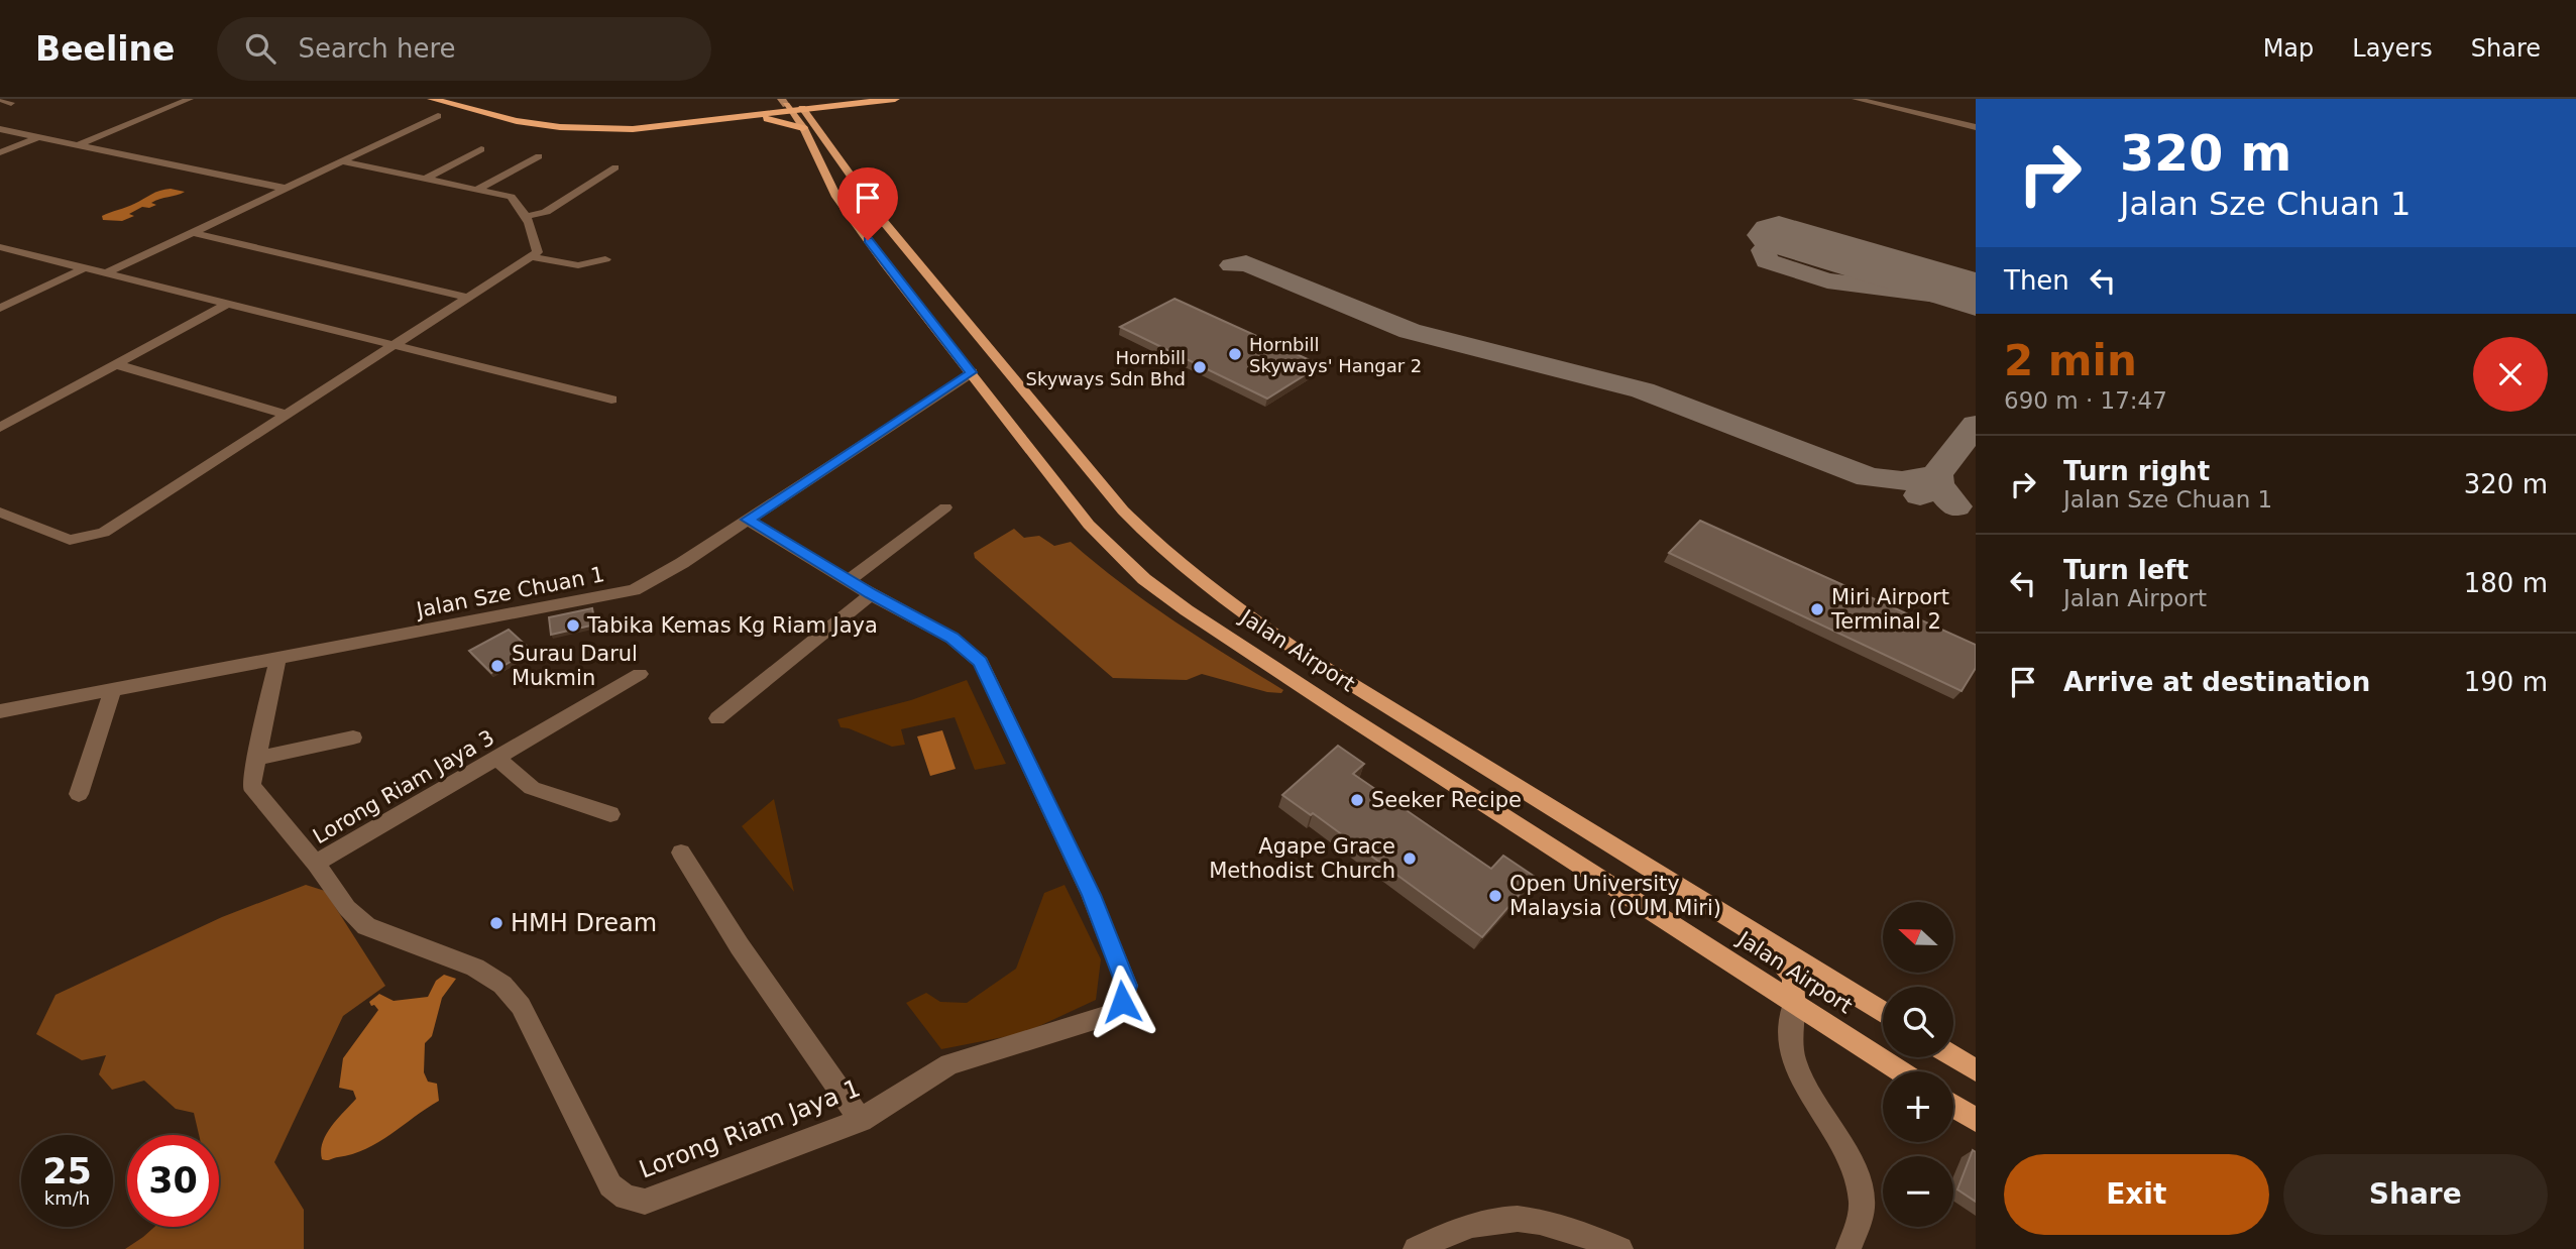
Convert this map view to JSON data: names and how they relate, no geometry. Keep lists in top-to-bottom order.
{
  "streets": {
    "main road": ["Jalan Airport"],
    "street": ["Jalan Sze Chuan 1", "Lorong Riam Jaya 3", "Lorong Riam Jaya 1"]
  },
  "crossings": [
    ["Jalan Sze Chuan 1", "Jalan Airport"],
    ["Jalan Sze Chuan 1", "Lorong Riam Jaya 3"],
    ["Jalan Sze Chuan 1", "Lorong Riam Jaya 1"],
    ["Lorong Riam Jaya 3", "Lorong Riam Jaya 1"]
  ],
  "places": [
    "Hornbill Skyways' Hangar 2",
    "Hornbill Skyways Sdn Bhd",
    "Miri Airport Terminal 2",
    "Tabika Kemas Kg Riam Jaya",
    "Surau Darul Mukmin",
    "Seeker Recipe",
    "Agape Grace Methodist Church",
    "Open University Malaysia (OUM Miri)",
    "HMH Dream"
  ],
  "north": "left",
  "page": {
    "header": "Beeline",
    "search": "Search here",
    "nav": ["Map", "Layers", "Share"],
    "turn": ["320 m", "Jalan Sze Chuan 1"],
    "then": "Then",
    "heading": ["2 min", "690 m · 17:47"],
    "list": [
      {
        "name": "Turn right",
        "note": "Jalan Sze Chuan 1",
        "value": "320 m"
      },
      {
        "name": "Turn left",
        "note": "Jalan Airport",
        "value": "180 m"
      },
      {
        "name": "Arrive at destination",
        "value": "190 m"
      }
    ],
    "map_buttons": ["+", "−"],
    "speed": "25 km/h",
    "limit": "30",
    "buttons": ["Exit", "Share"]
  }
}
